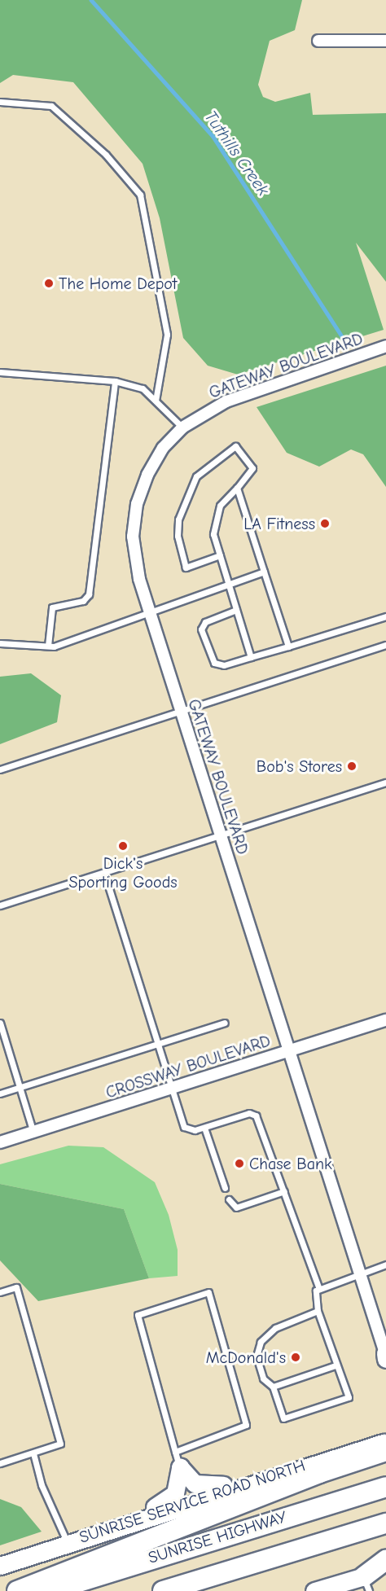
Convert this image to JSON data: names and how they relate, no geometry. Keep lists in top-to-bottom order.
{
  "streets": {
    "highway": ["SUNRISE SERVICE ROAD NORTH", "SUNRISE HIGHWAY"],
    "street": ["GATEWAY BOULEVARD", "CROSSWAY BOULEVARD"]
  },
  "crossings": [
    ["GATEWAY BOULEVARD", "CROSSWAY BOULEVARD"]
  ],
  "water": ["Tuthills Creek"],
  "places": [
    "The Home Depot",
    "LA Fitness",
    "Bob's Stores",
    "Dick's Sporting Goods",
    "Chase Bank",
    "McDonald's"
  ]
}
